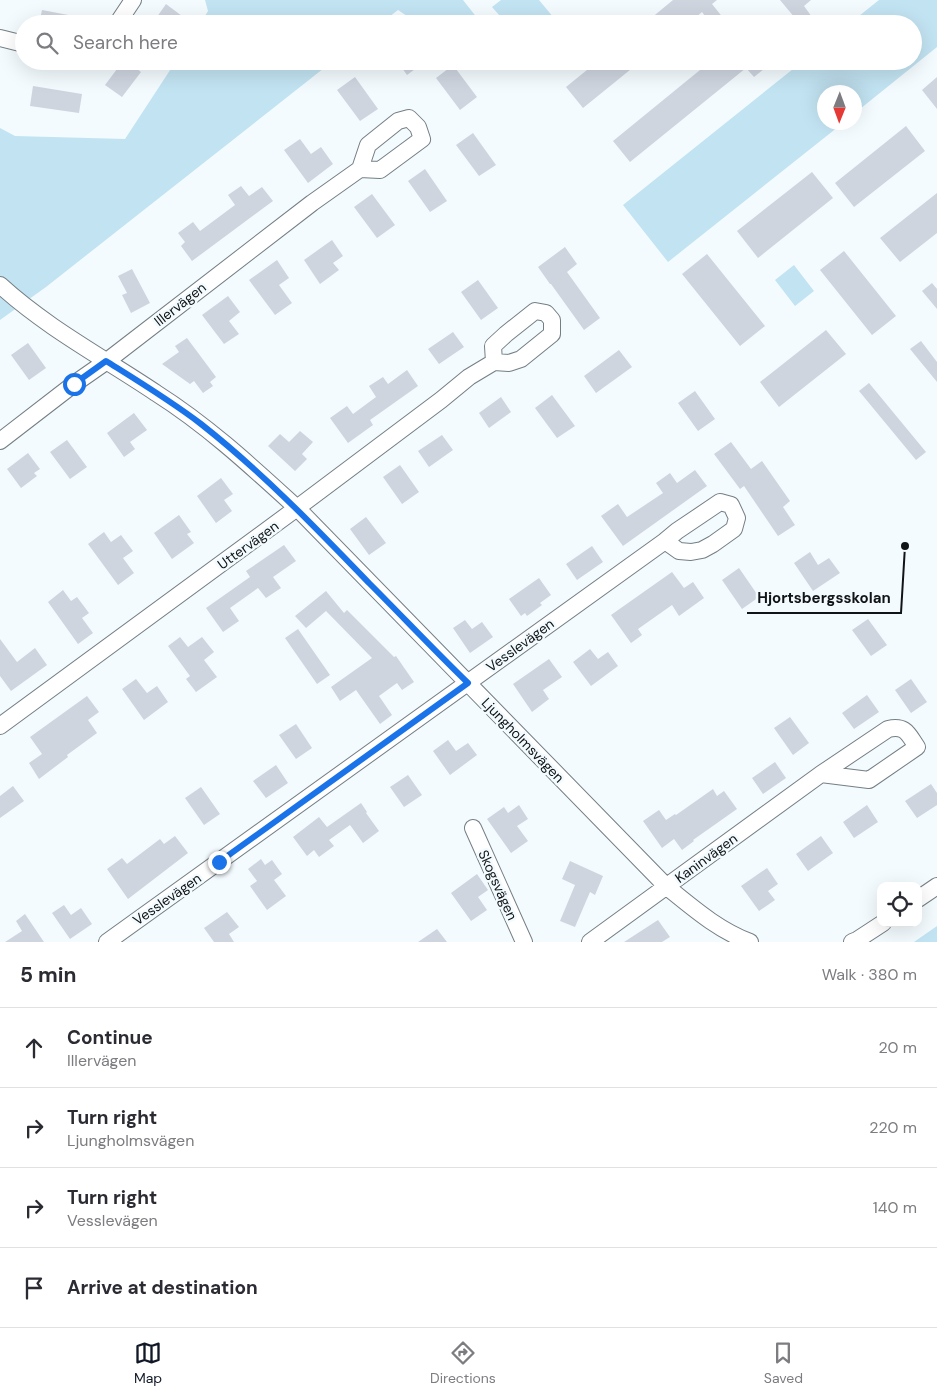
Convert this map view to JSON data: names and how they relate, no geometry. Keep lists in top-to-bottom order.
{
  "streets": {
    "street": [
      "Illervägen",
      "Uttervägen",
      "Vesslevägen",
      "Ljungholmsvägen",
      "Kaninvägen",
      "Skogsvägen"
    ]
  },
  "crossings": [
    ["Illervägen", "Ljungholmsvägen"],
    ["Uttervägen", "Ljungholmsvägen"],
    ["Vesslevägen", "Ljungholmsvägen"],
    ["Ljungholmsvägen", "Kaninvägen"]
  ],
  "places": ["Hjortsbergsskolan"],
  "north": "bottom",
  "page": {
    "search": "Search here",
    "heading": ["5 min", "Walk · 380 m"],
    "list": [
      ["Continue", "Illervägen", "20 m"],
      ["Turn right", "Ljungholmsvägen", "220 m"],
      ["Turn right", "Vesslevägen", "140 m"],
      "Arrive at destination"
    ],
    "nav": ["Map", "Directions", "Saved"]
  }
}
